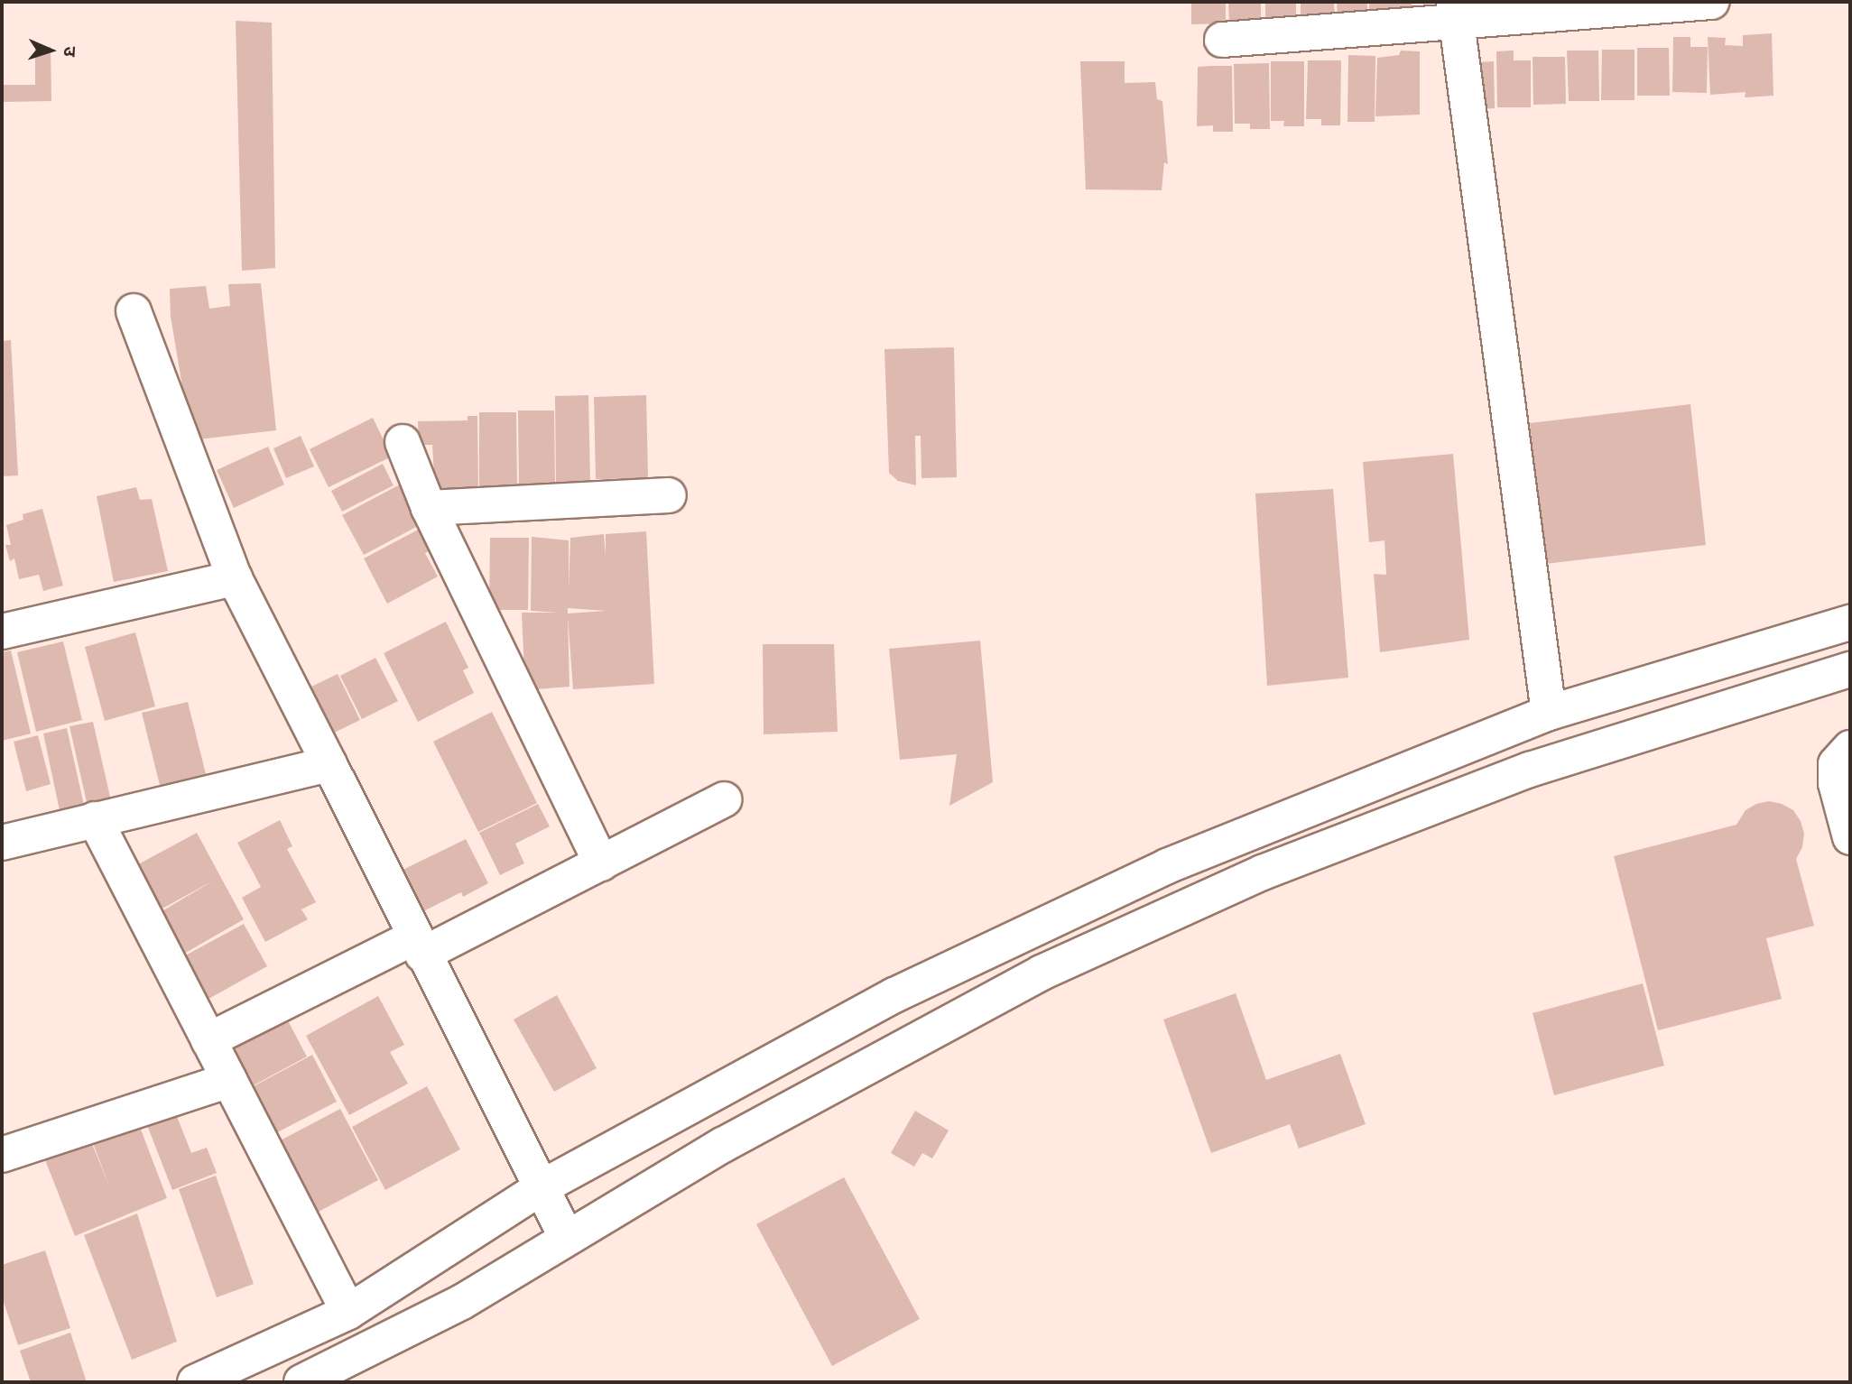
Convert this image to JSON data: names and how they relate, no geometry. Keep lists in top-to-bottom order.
{
  "north": "right"
}
